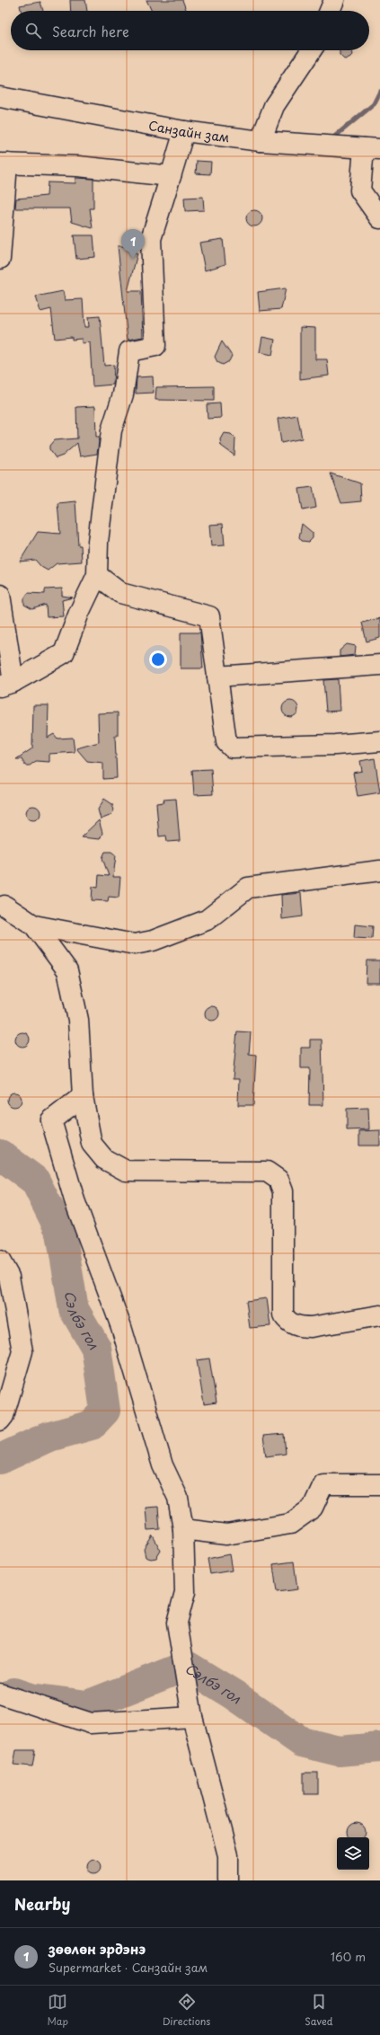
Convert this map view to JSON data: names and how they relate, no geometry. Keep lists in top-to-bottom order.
{
  "streets": {
    "street": ["Санзайн зам"]
  },
  "water": ["Сэлбэ гол"],
  "page": {
    "search": "Search here",
    "pins": "1",
    "heading": "Nearby",
    "list": [
      {
        "mark": "1",
        "name": "зөөлөн эрдэнэ",
        "note": "Supermarket · Санзайн зам",
        "value": "160 m"
      }
    ],
    "nav": ["Map", "Directions", "Saved"]
  }
}
